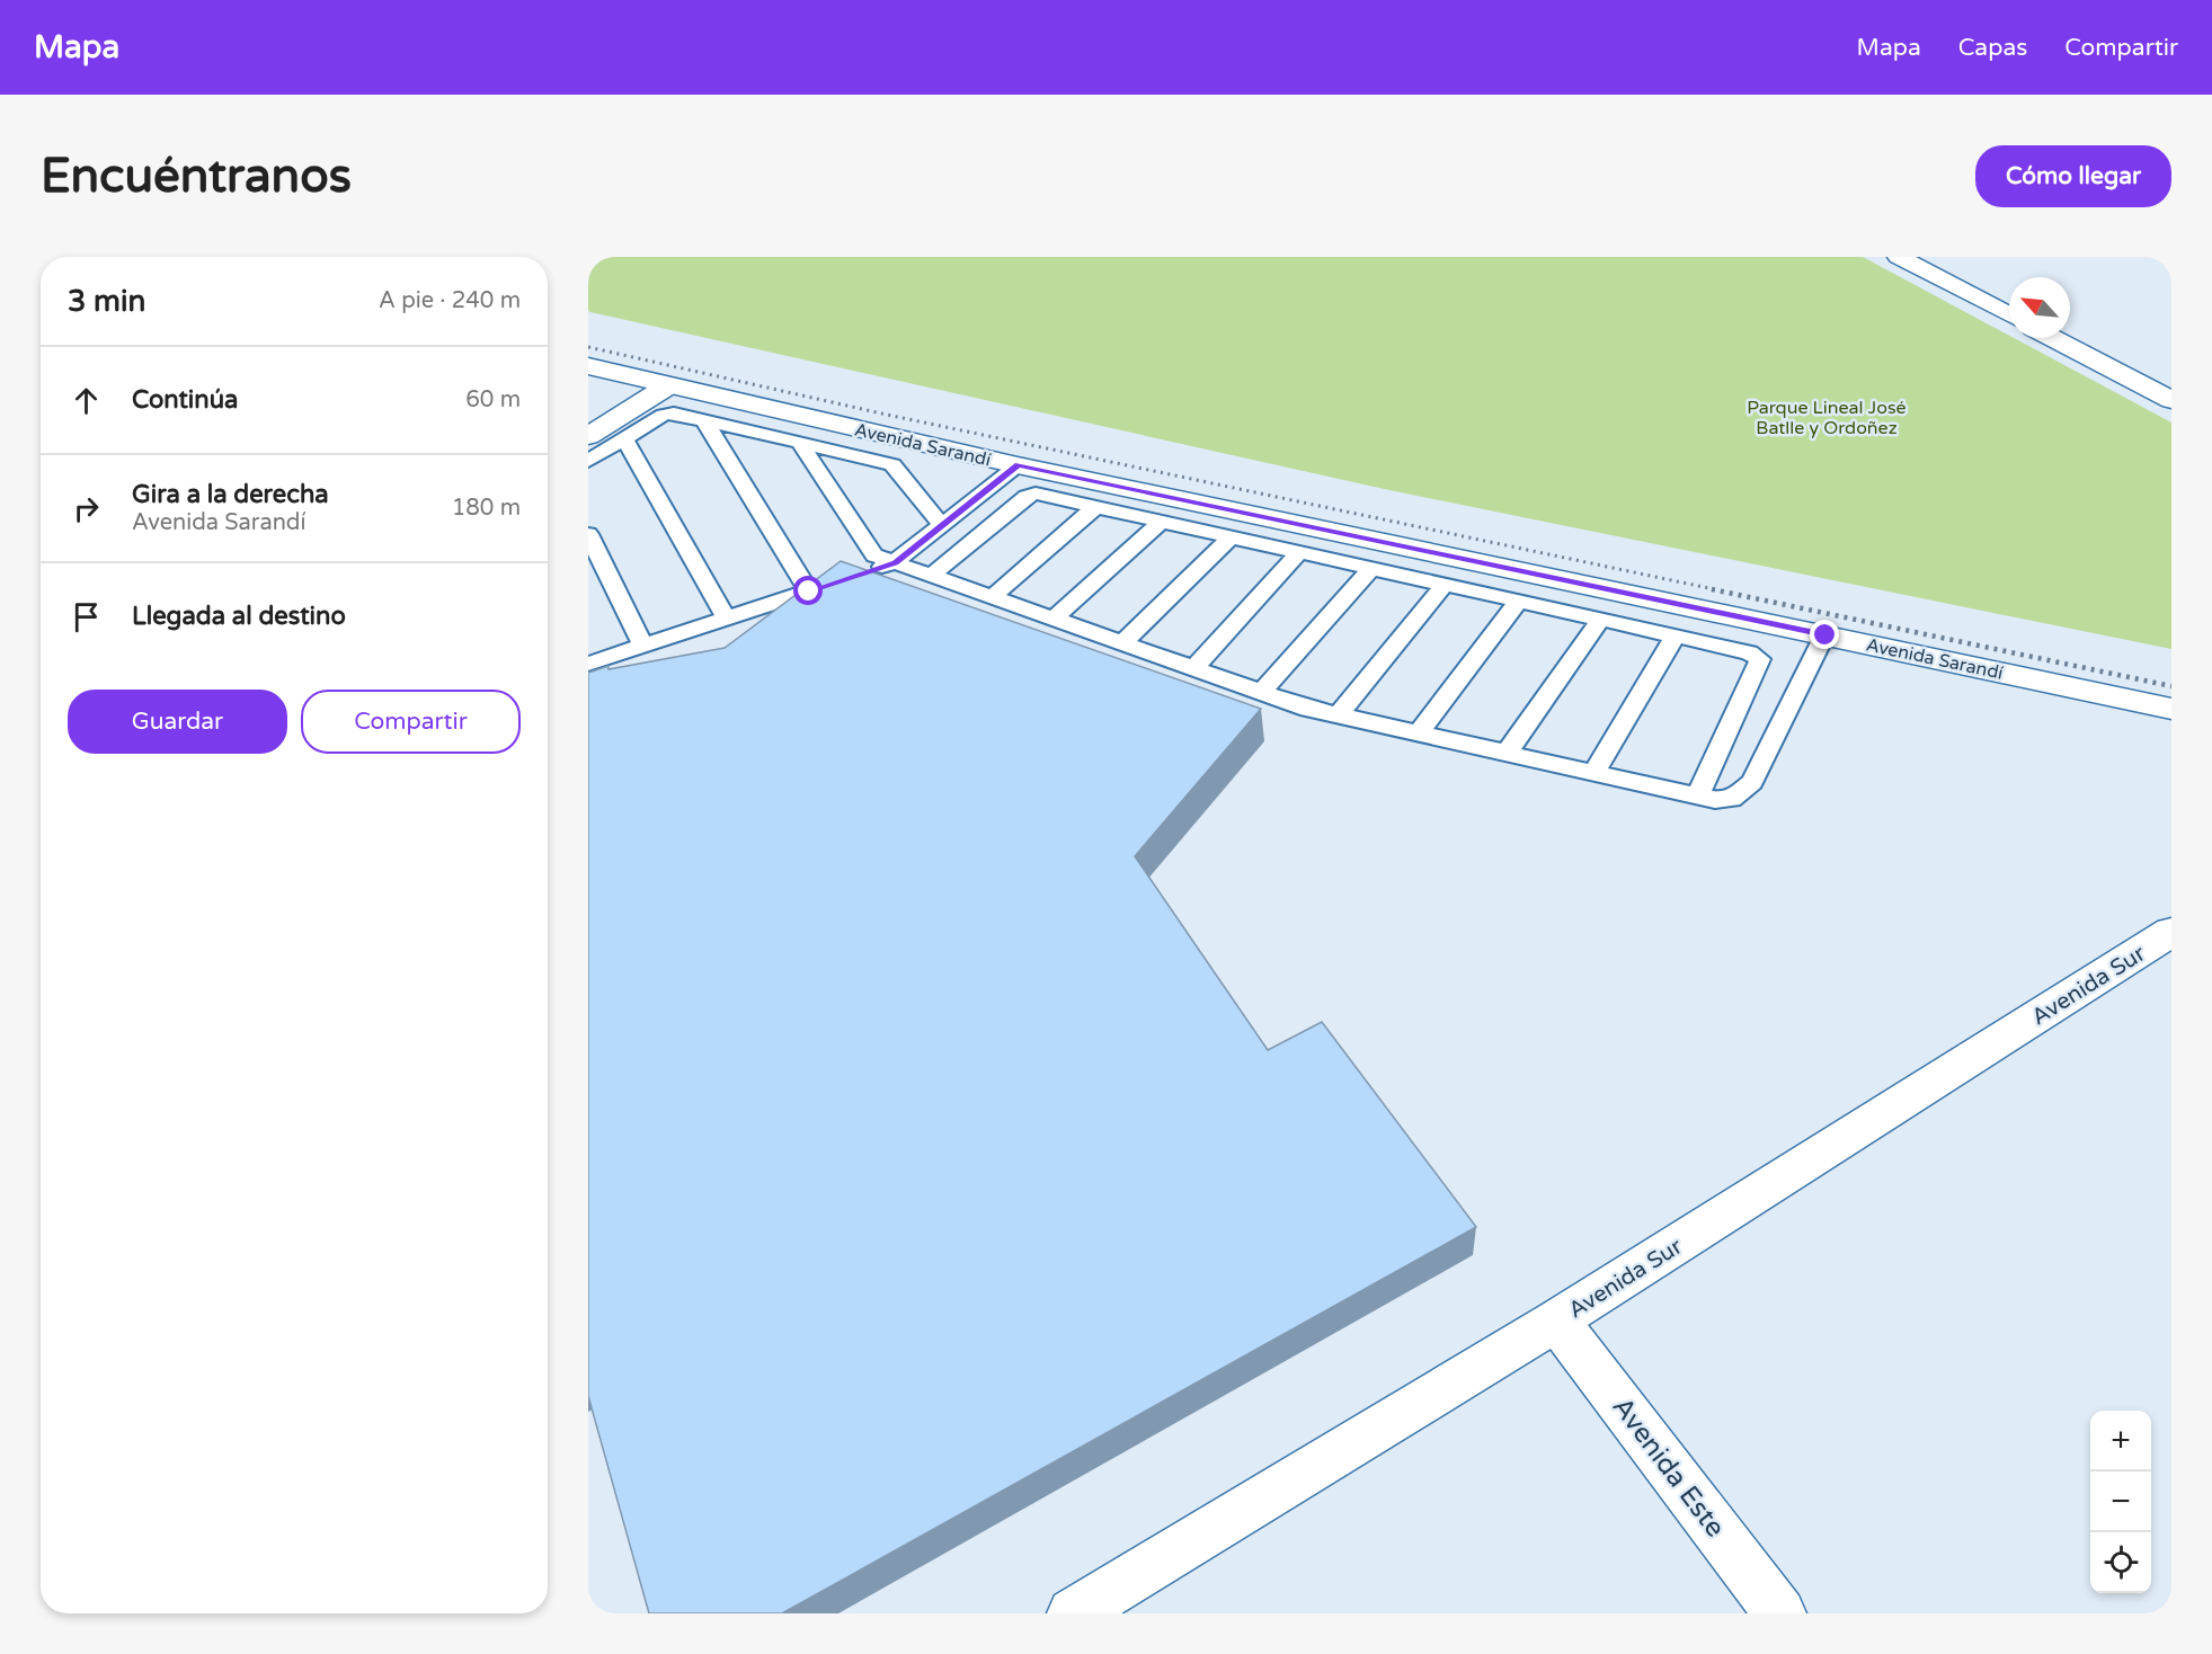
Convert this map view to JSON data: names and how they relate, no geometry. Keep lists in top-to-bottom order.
{
  "streets": {
    "street": ["Avenida Sarandí", "Avenida Sur", "Avenida Este"]
  },
  "crossings": [
    ["Avenida Sur", "Avenida Este"]
  ],
  "parks": ["Parque Lineal José Batlle y Ordoñez"],
  "north": "top left",
  "page": {
    "header": "Mapa",
    "nav": ["Mapa", "Capas", "Compartir"],
    "buttons": [
      "Cómo llegar",
      ["Guardar", "Compartir"]
    ],
    "title": "Encuéntranos",
    "heading": ["3 min", "A pie · 240 m"],
    "list": [
      ["Continúa", "60 m"],
      ["Gira a la derecha", "Avenida Sarandí", "180 m"],
      "Llegada al destino"
    ],
    "map_buttons": ["+", "−"]
  }
}
